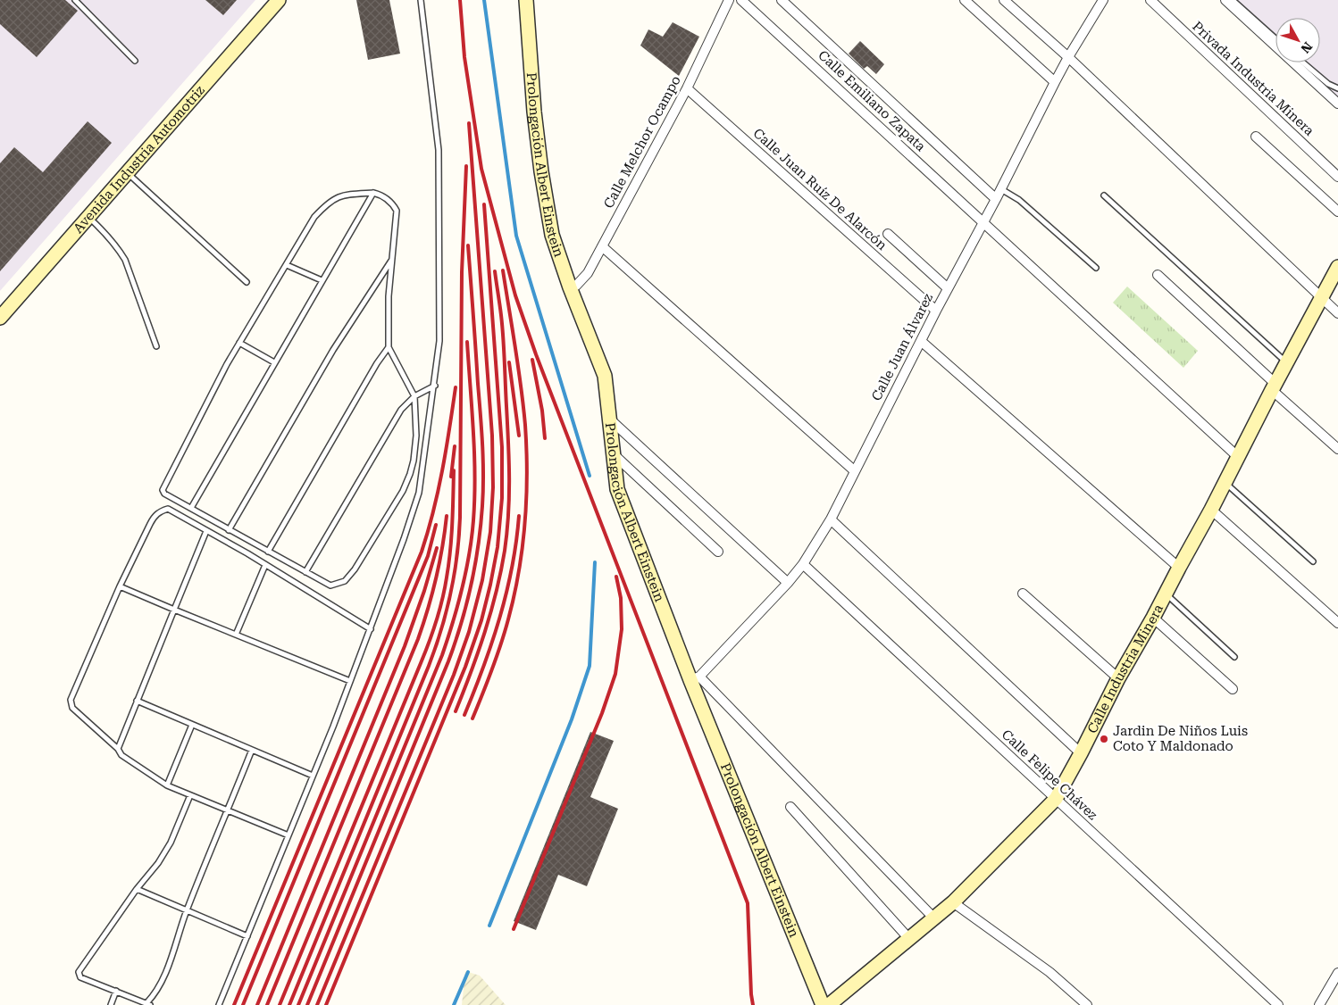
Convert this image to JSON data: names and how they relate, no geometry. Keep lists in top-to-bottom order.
{
  "streets": {
    "main road": ["Avenida Industria Automotriz", "Prolongación Albert Einstein", "Calle Industria Minera"],
    "street": [
      "Privada Industria Minera",
      "Calle Emiliano Zapata",
      "Calle Melchor Ocampo",
      "Calle Juan Ruíz De Alarcón",
      "Calle Juan Álvarez",
      "Calle Felipe Chávez"
    ]
  },
  "crossings": [
    ["Calle Emiliano Zapata", "Calle Juan Álvarez"],
    ["Calle Emiliano Zapata", "Calle Industria Minera"],
    ["Calle Melchor Ocampo", "Prolongación Albert Einstein"],
    ["Calle Melchor Ocampo", "Calle Juan Ruíz De Alarcón"],
    ["Prolongación Albert Einstein", "Calle Juan Álvarez"],
    ["Calle Juan Ruíz De Alarcón", "Calle Juan Álvarez"],
    ["Calle Juan Álvarez", "Calle Felipe Chávez"],
    ["Calle Industria Minera", "Calle Felipe Chávez"]
  ],
  "places": ["Jardin De Niños Luis Coto Y Maldonado"],
  "north": "bottom right"
}
